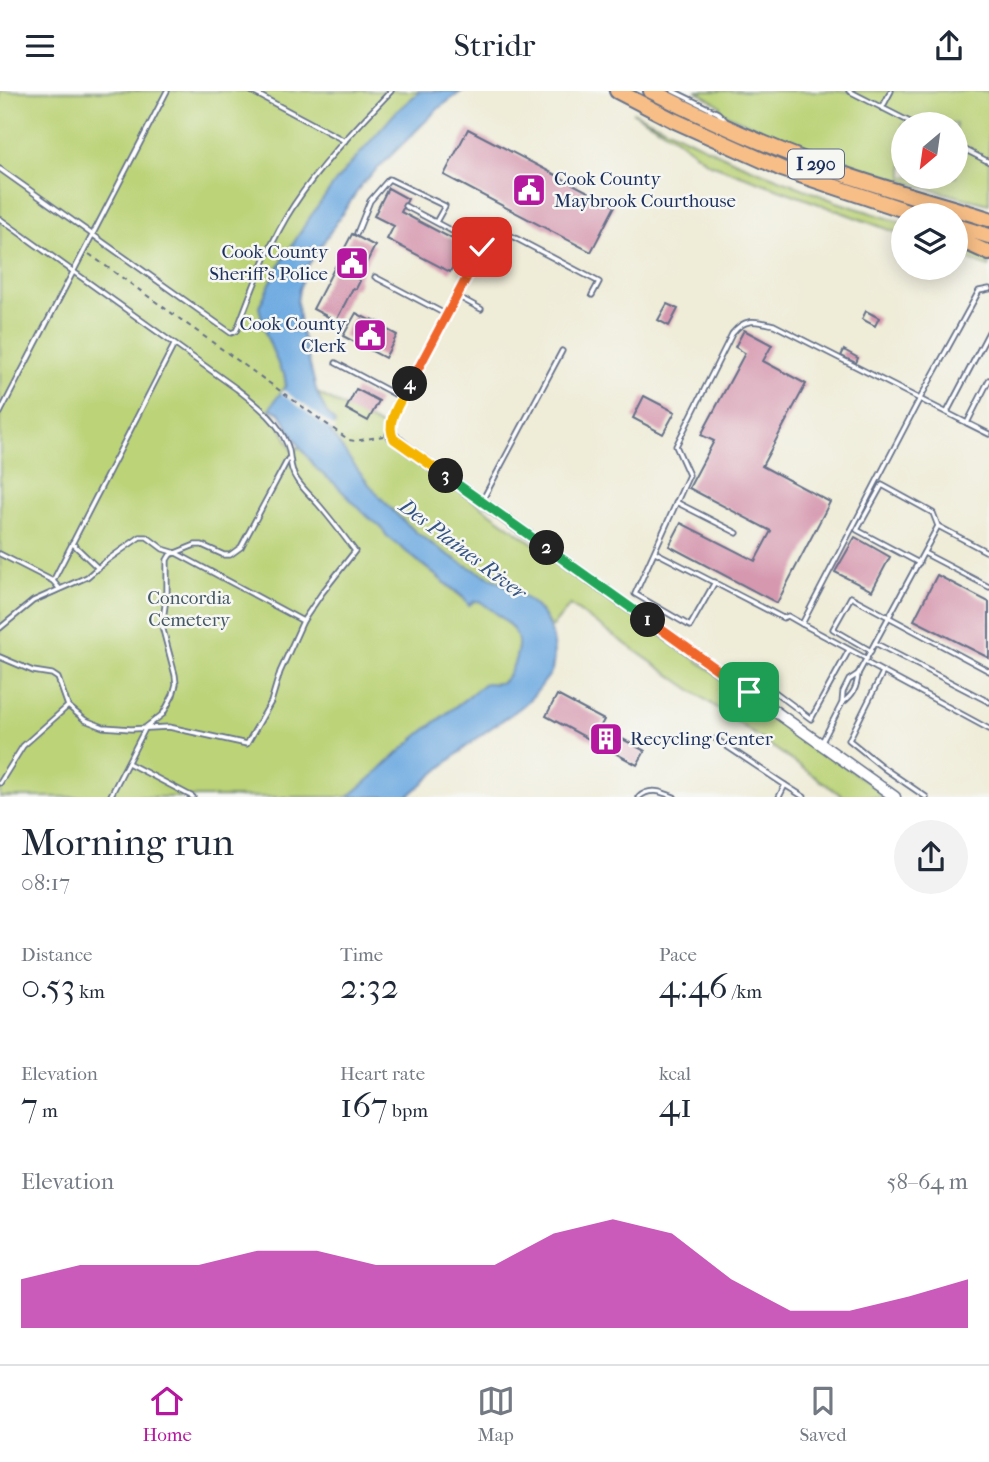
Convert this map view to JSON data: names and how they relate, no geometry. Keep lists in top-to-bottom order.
{
  "streets": {
    "highway": ["I 290"]
  },
  "water": ["Des Plaines River"],
  "parks": ["Concordia Cemetery"],
  "places": {
    "public building": ["Cook County Maybrook Courthouse", "Cook County Sheriff's Police", "Cook County Clerk"],
    "building": ["Recycling Center"]
  },
  "north": "bottom left",
  "page": {
    "header": "Stridr",
    "pins": [
      "4",
      "3",
      "2",
      "1"
    ],
    "heading": ["Morning run", "08:17"],
    "stats": [
      ["Distance", "0.53 km"],
      ["Time", "2:32"],
      ["Pace", "4:46 /km"],
      ["Elevation", "7 m"],
      ["Heart rate", "167 bpm"],
      ["kcal", "41"]
    ],
    "chart": ["Elevation", "58–64 m"],
    "tabs": ["Home", "Map", "Saved"]
  }
}
